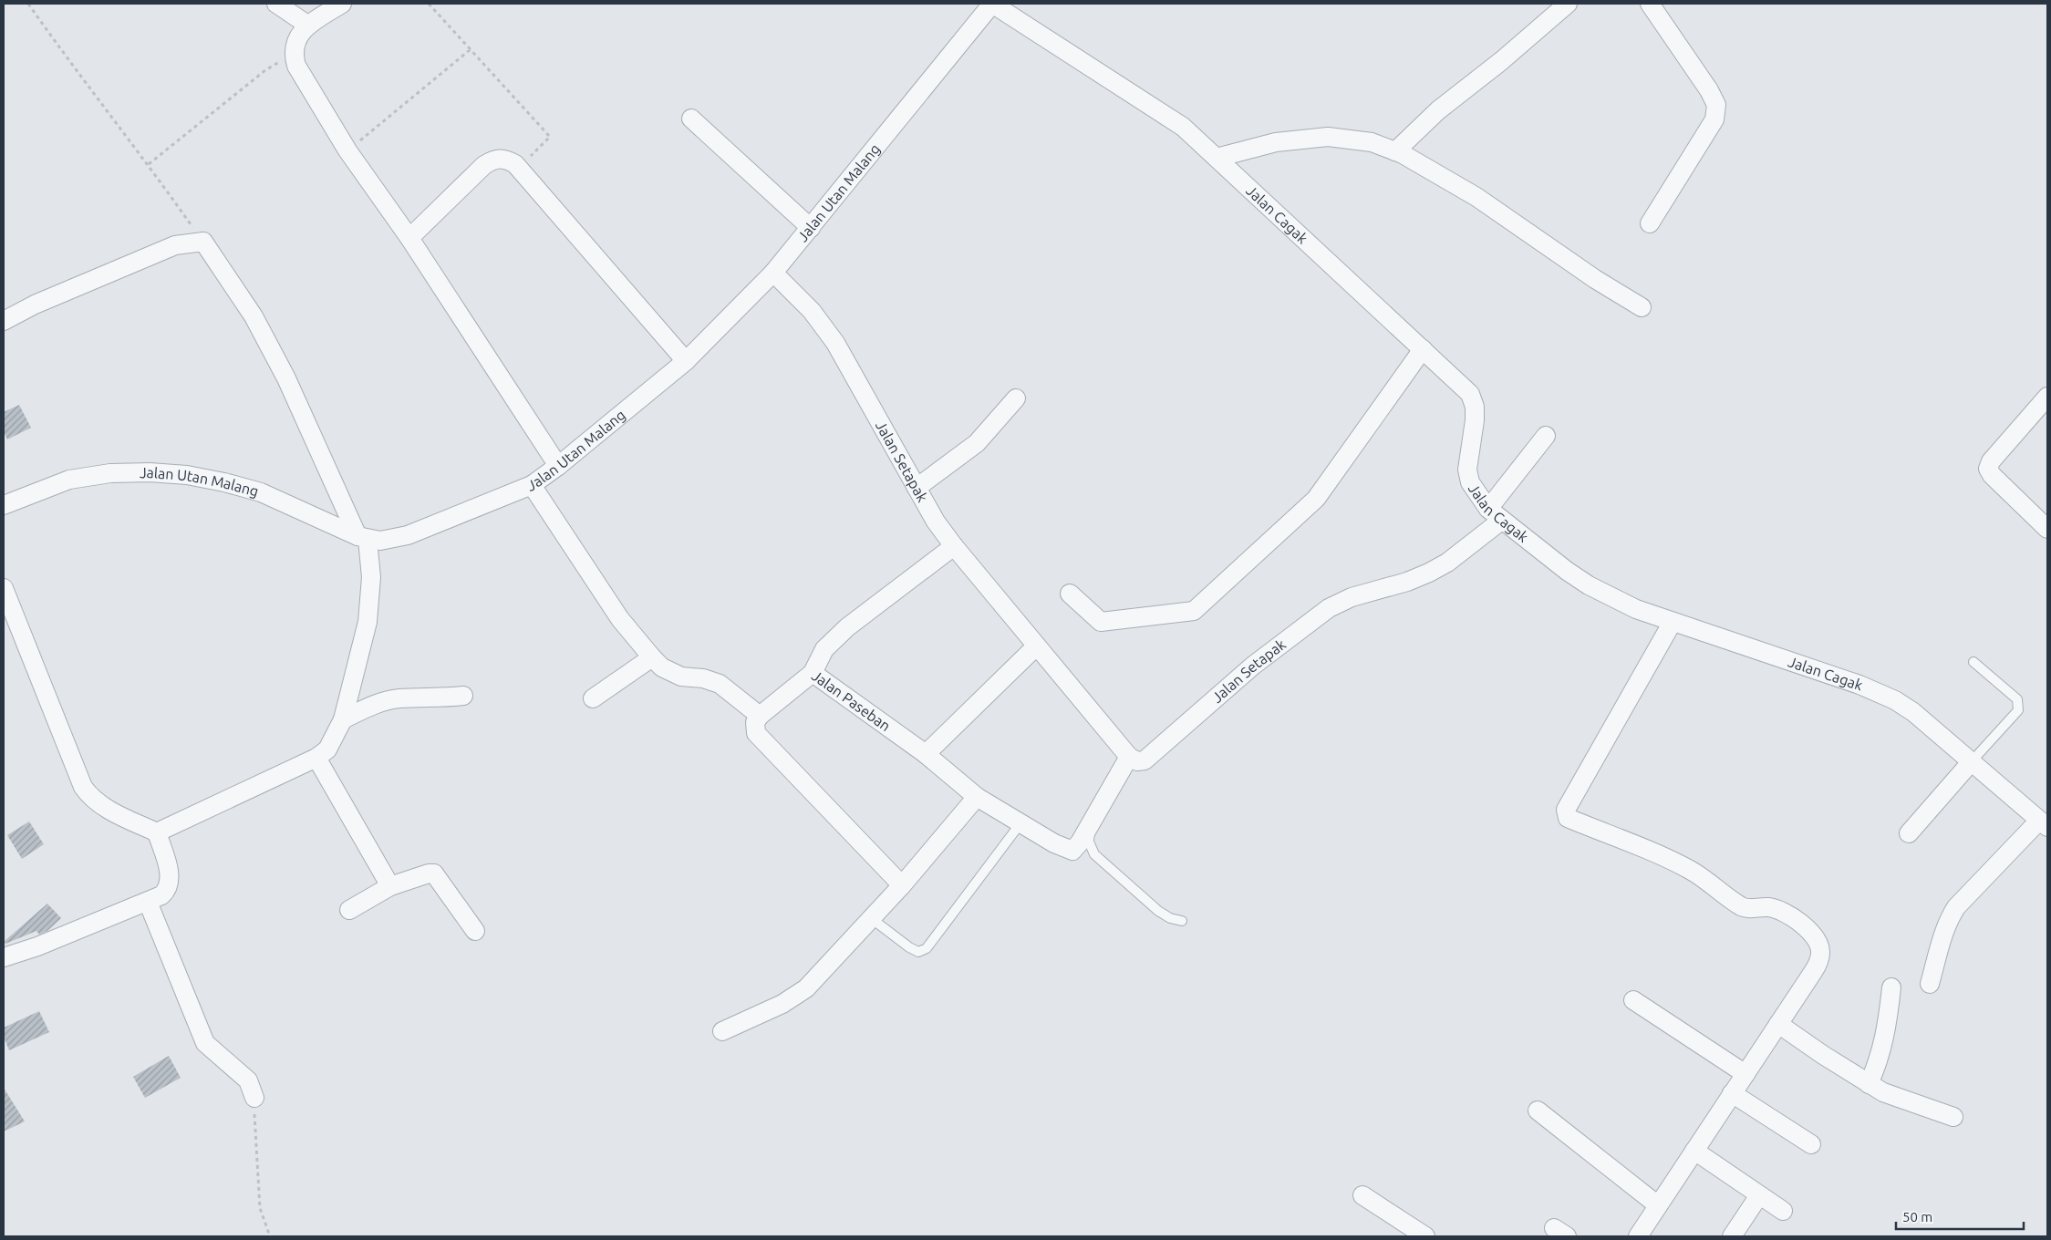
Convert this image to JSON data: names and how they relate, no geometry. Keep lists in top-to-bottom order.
{
  "streets": {
    "street": [
      "Jalan Utan Malang",
      "Jalan Cagak",
      "Jalan Setapak",
      "Jalan Paseban"
    ]
  },
  "crossings": [
    ["Jalan Utan Malang", "Jalan Cagak"],
    ["Jalan Utan Malang", "Jalan Setapak"],
    ["Jalan Cagak", "Jalan Setapak"],
    ["Jalan Setapak", "Jalan Paseban"]
  ],
  "scale_bar": "50 m"
}
